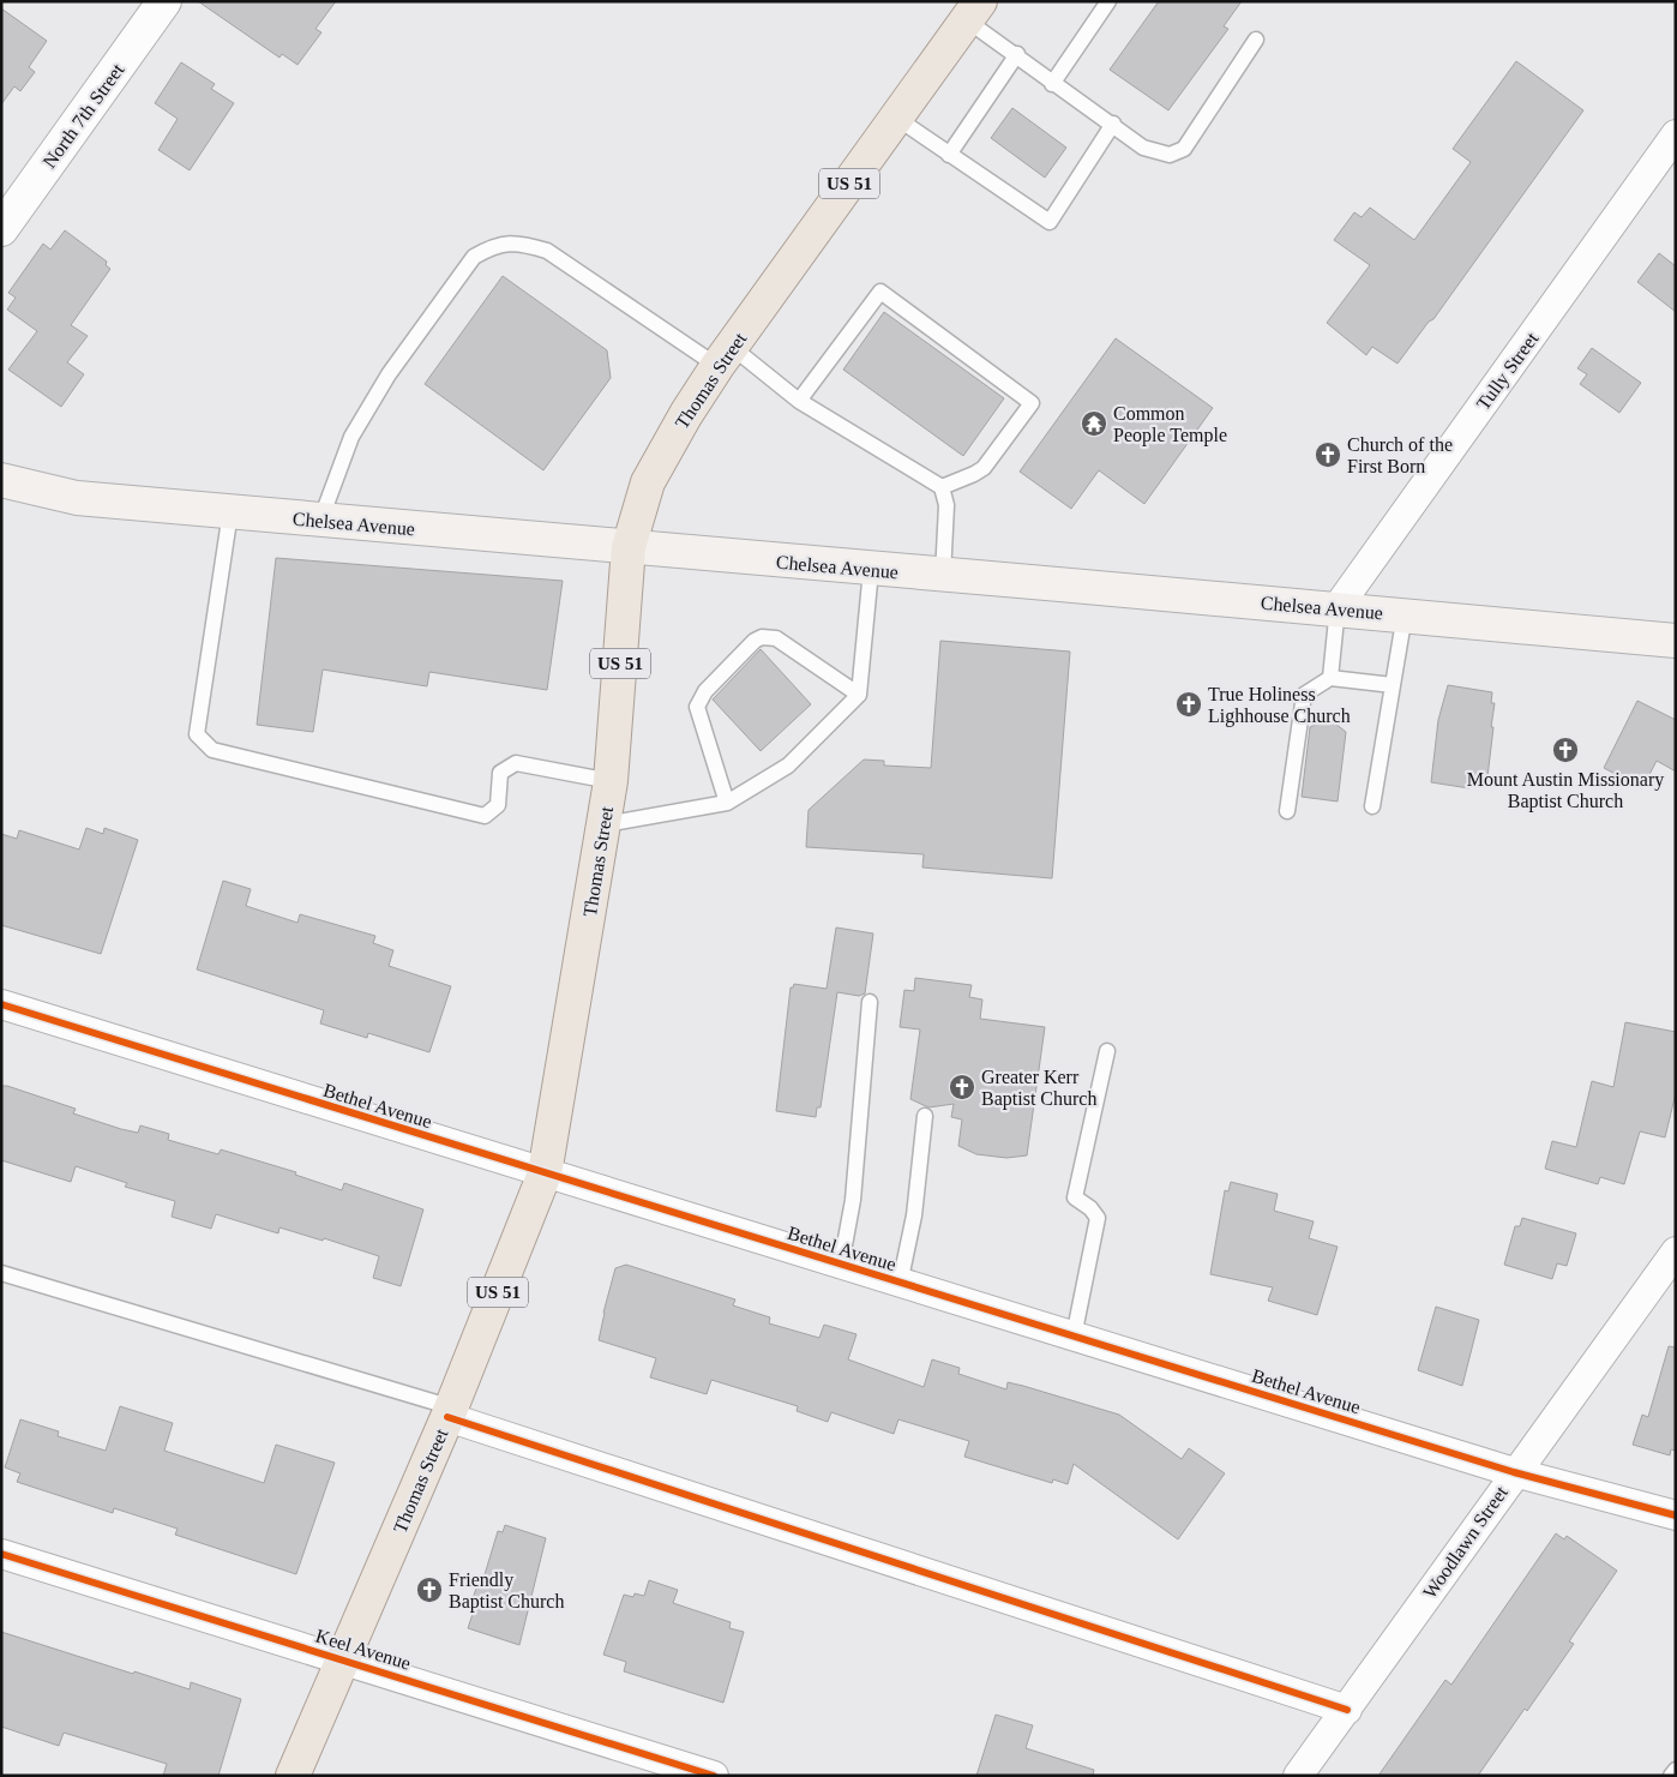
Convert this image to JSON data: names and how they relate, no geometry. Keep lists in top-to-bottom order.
{
  "streets": {
    "main road": ["US 51", "Thomas Street", "Chelsea Avenue"],
    "street": [
      "North 7th Street",
      "Tully Street",
      "Bethel Avenue",
      "Woodlawn Street",
      "Keel Avenue"
    ]
  },
  "crossings": [
    ["Tully Street", "Chelsea Avenue"],
    ["Thomas Street", "Chelsea Avenue"],
    ["Thomas Street", "Bethel Avenue"],
    ["Thomas Street", "Keel Avenue"],
    ["Bethel Avenue", "Woodlawn Street"]
  ],
  "places": {
    "temple": ["Common People Temple"],
    "church": [
      "Church of the First Born",
      "True Holiness Lighhouse Church",
      "Mount Austin Missionary Baptist Church",
      "Greater Kerr Baptist Church",
      "Friendly Baptist Church"
    ]
  }
}
